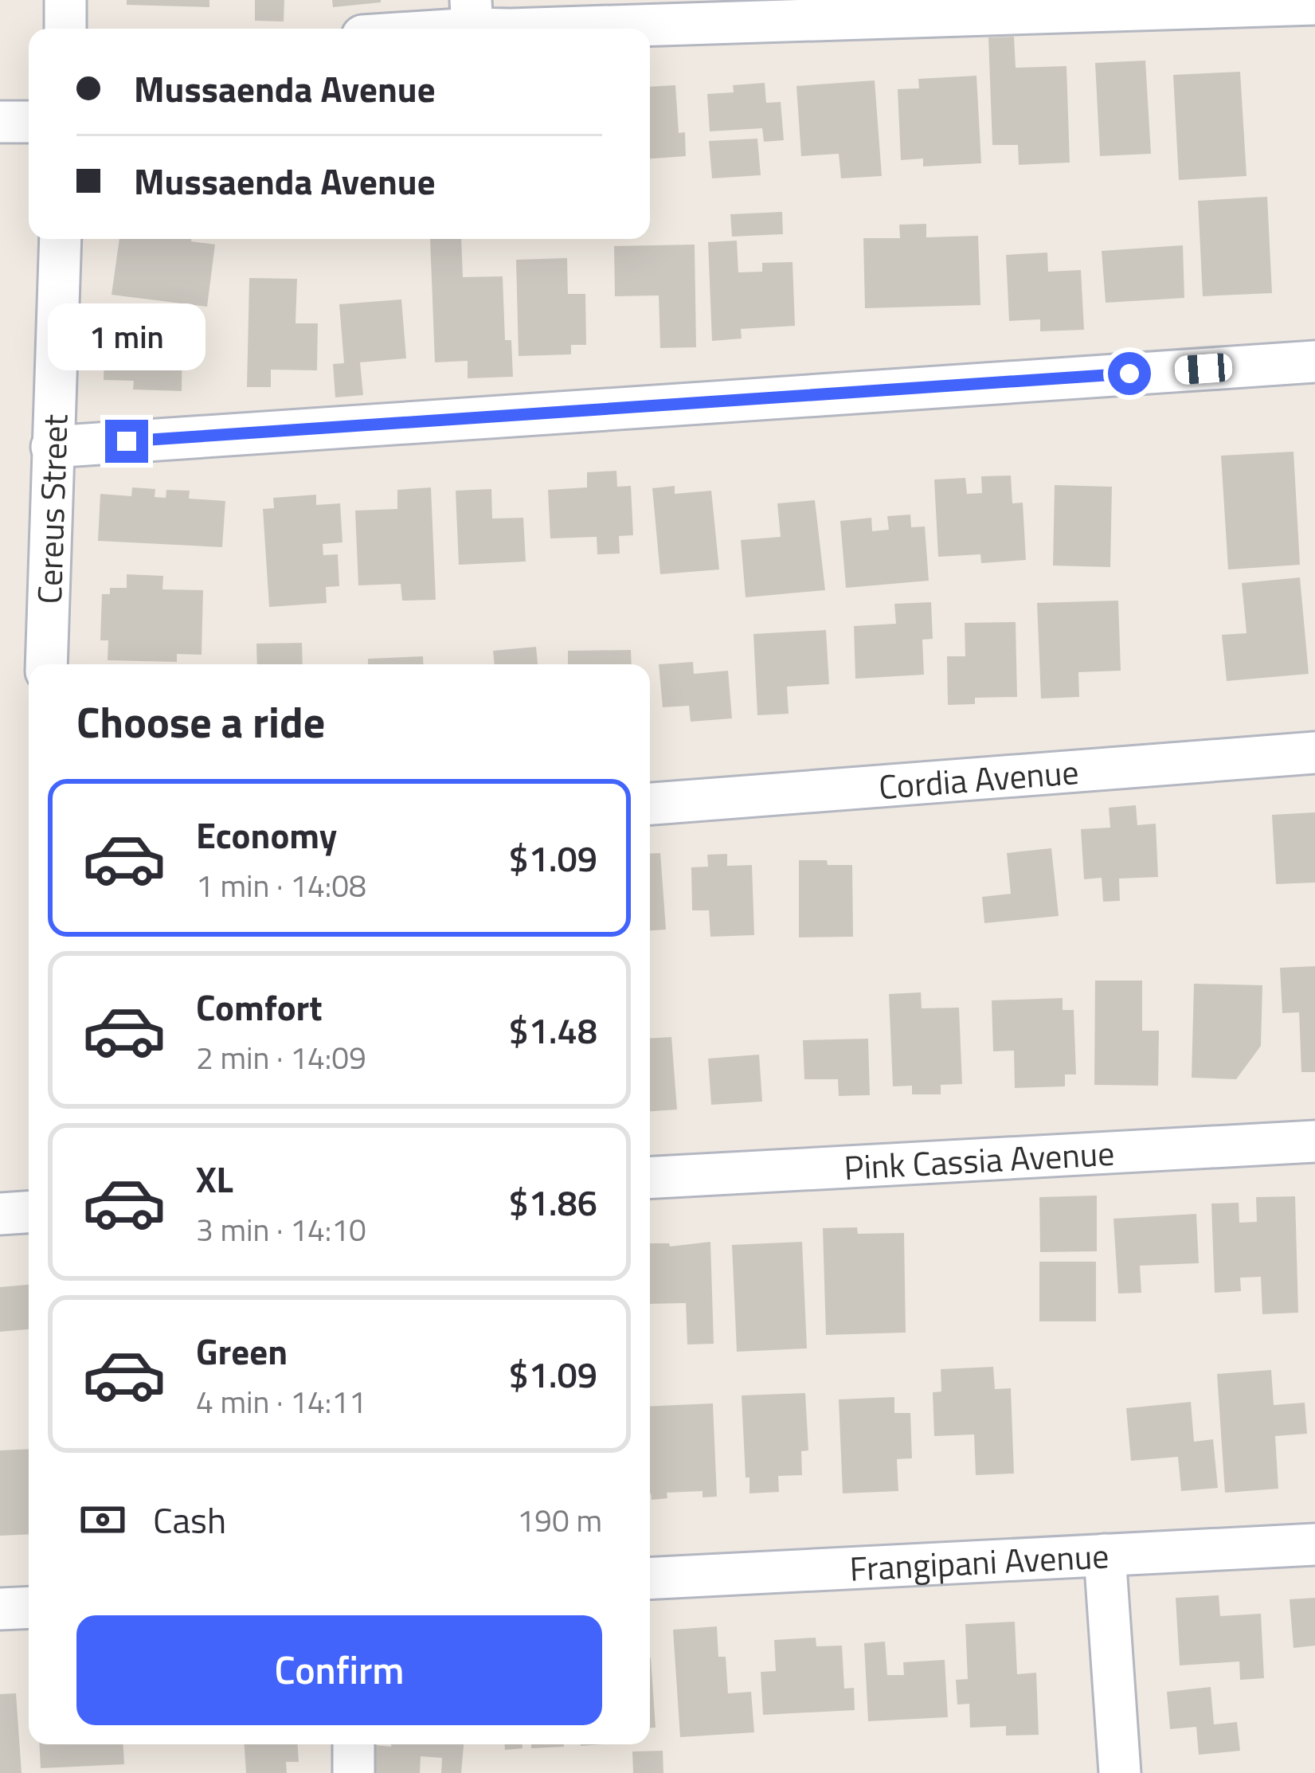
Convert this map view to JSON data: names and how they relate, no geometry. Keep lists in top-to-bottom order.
{
  "streets": {
    "street": [
      "Cereus Street",
      "Cordia Avenue",
      "Pink Cassia Avenue",
      "Frangipani Avenue"
    ]
  },
  "page": {
    "banner": ["Mussaenda Avenue", "Mussaenda Avenue"],
    "bubble": "1 min",
    "heading": "Choose a ride",
    "list": [
      {
        "name": "Economy",
        "note": "1 min · 14:08",
        "value": "$1.09"
      },
      {
        "name": "Comfort",
        "note": "2 min · 14:09",
        "value": "$1.48"
      },
      {
        "name": "XL",
        "note": "3 min · 14:10",
        "value": "$1.86"
      },
      {
        "name": "Green",
        "note": "4 min · 14:11",
        "value": "$1.09"
      }
    ],
    "pay": ["Cash", "190 m"],
    "buttons": "Confirm"
  }
}
